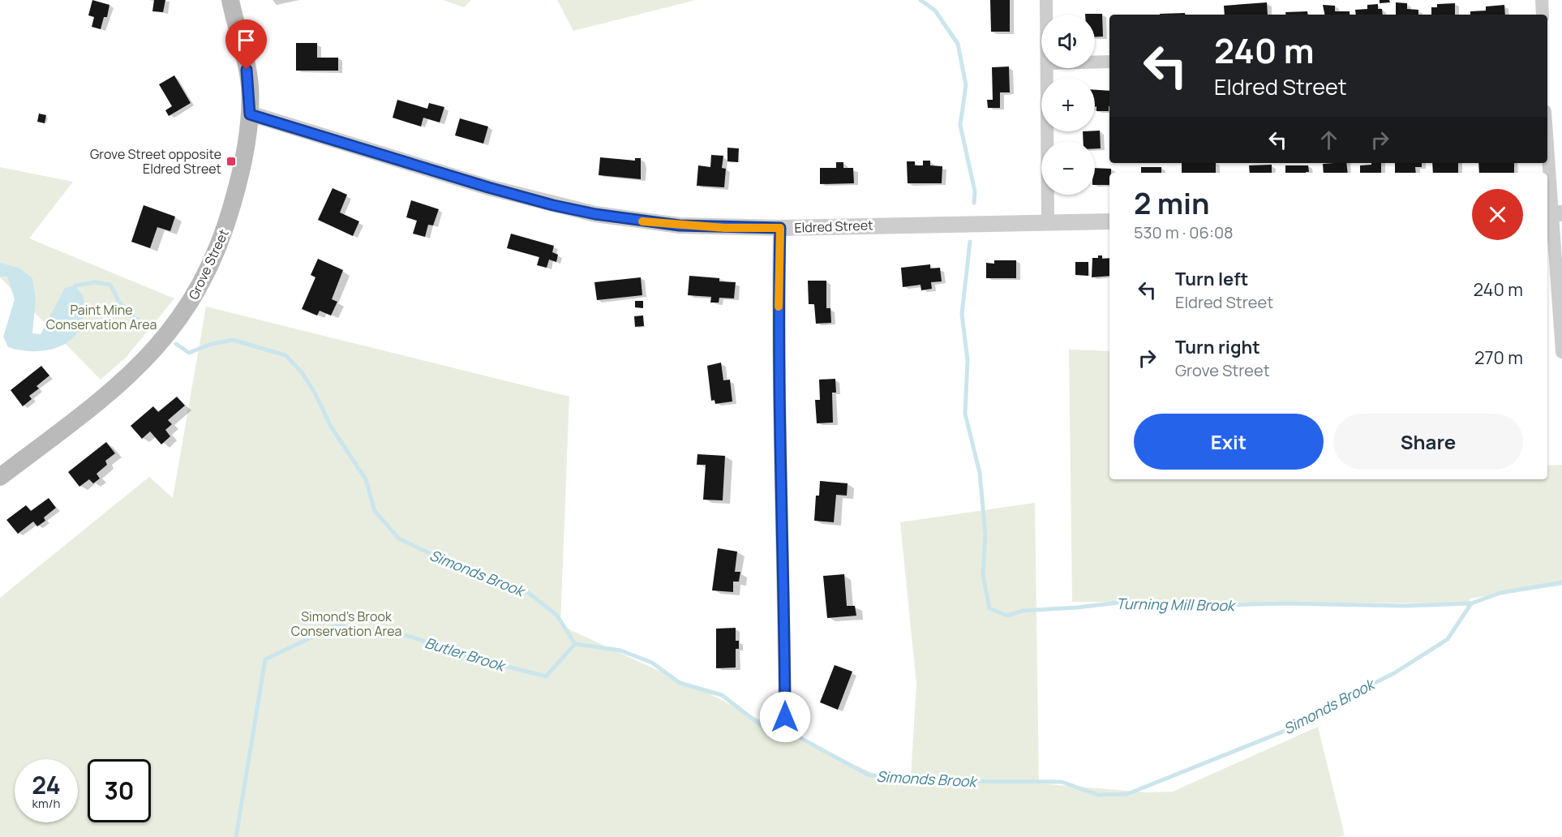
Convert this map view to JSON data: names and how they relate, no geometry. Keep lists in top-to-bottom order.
{
  "streets": {
    "main road": ["Grove Street"],
    "street": ["Eldred Street"]
  },
  "crossings": [
    ["Eldred Street", "Grove Street"]
  ],
  "water": ["Simonds Brook", "Turning Mill Brook", "Butler Brook"],
  "parks": ["Paint Mine Conservation Area", "Simond's Brook Conservation Area"],
  "places": {
    "transit": ["Grove Street opposite Eldred Street"]
  },
  "page": {
    "map_buttons": ["+", "−"],
    "turn": ["240 m", "Eldred Street"],
    "heading": ["2 min", "530 m · 06:08"],
    "list": [
      {
        "name": "Turn left",
        "note": "Eldred Street",
        "value": "240 m"
      },
      {
        "name": "Turn right",
        "note": "Grove Street",
        "value": "270 m"
      }
    ],
    "buttons": ["Exit", "Share"],
    "speed": "24 km/h",
    "limit": "30"
  }
}
